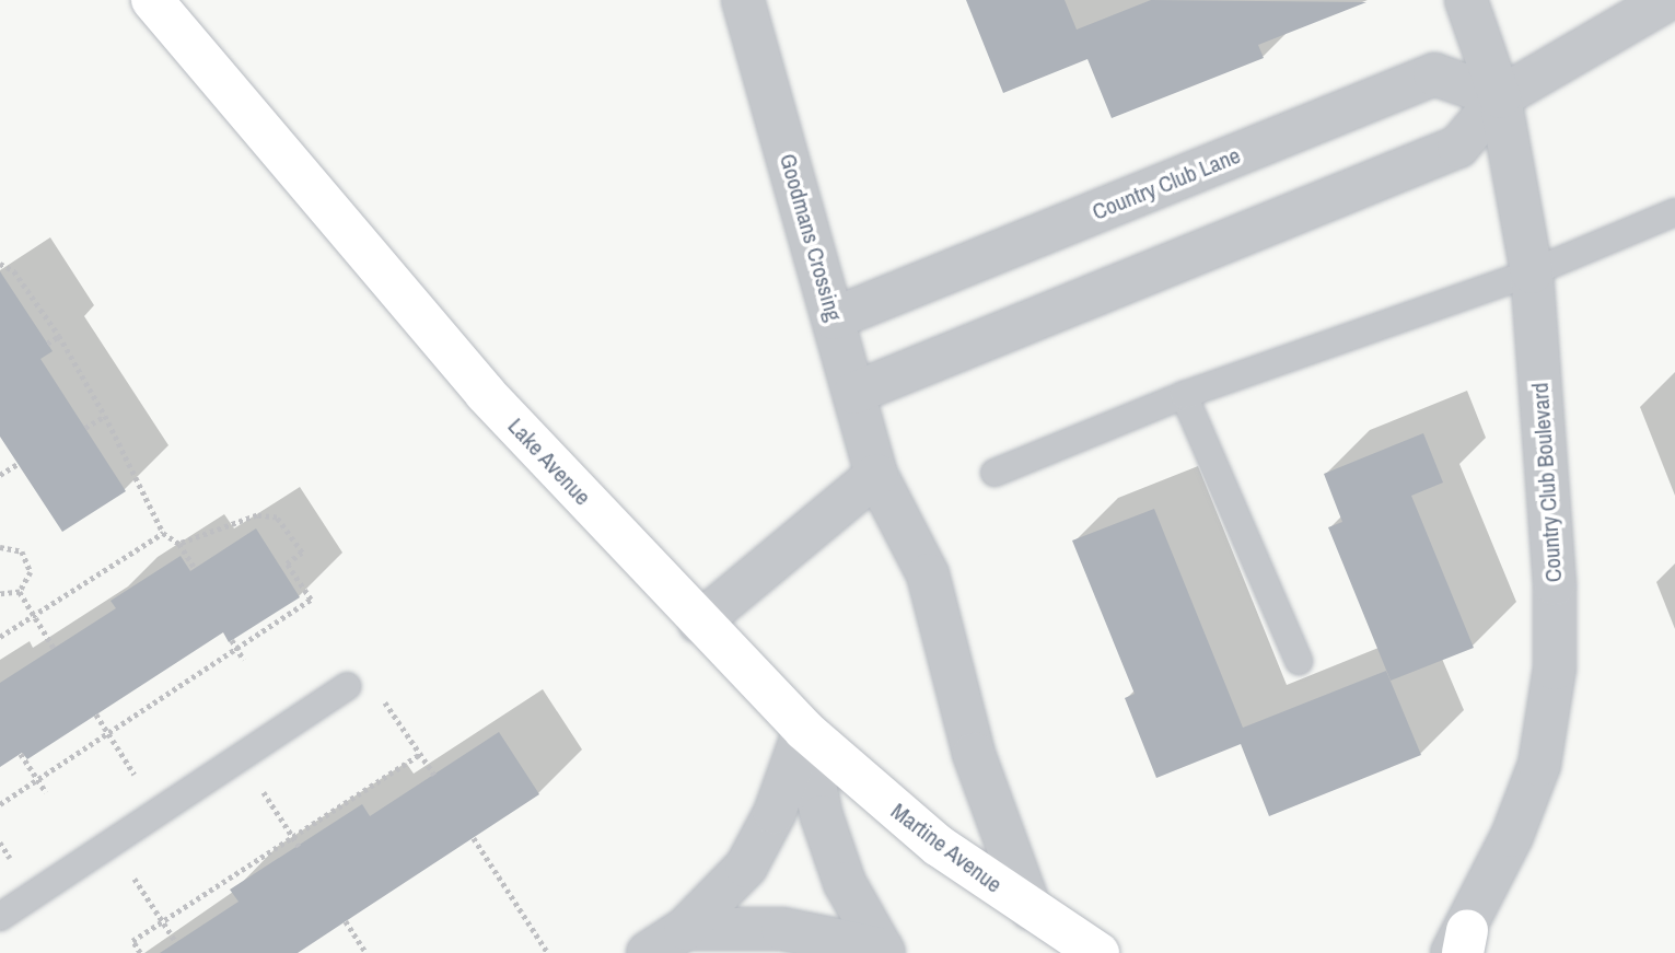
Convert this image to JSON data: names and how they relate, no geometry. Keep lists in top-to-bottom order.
{
  "streets": {
    "main road": ["Lake Avenue", "Martine Avenue"],
    "street": ["Country Club Lane", "Goodmans Crossing", "Country Club Boulevard"]
  },
  "crossings": [
    ["Country Club Lane", "Goodmans Crossing"],
    ["Country Club Lane", "Country Club Boulevard"],
    ["Goodmans Crossing", "Martine Avenue"],
    ["Lake Avenue", "Martine Avenue"]
  ]
}
